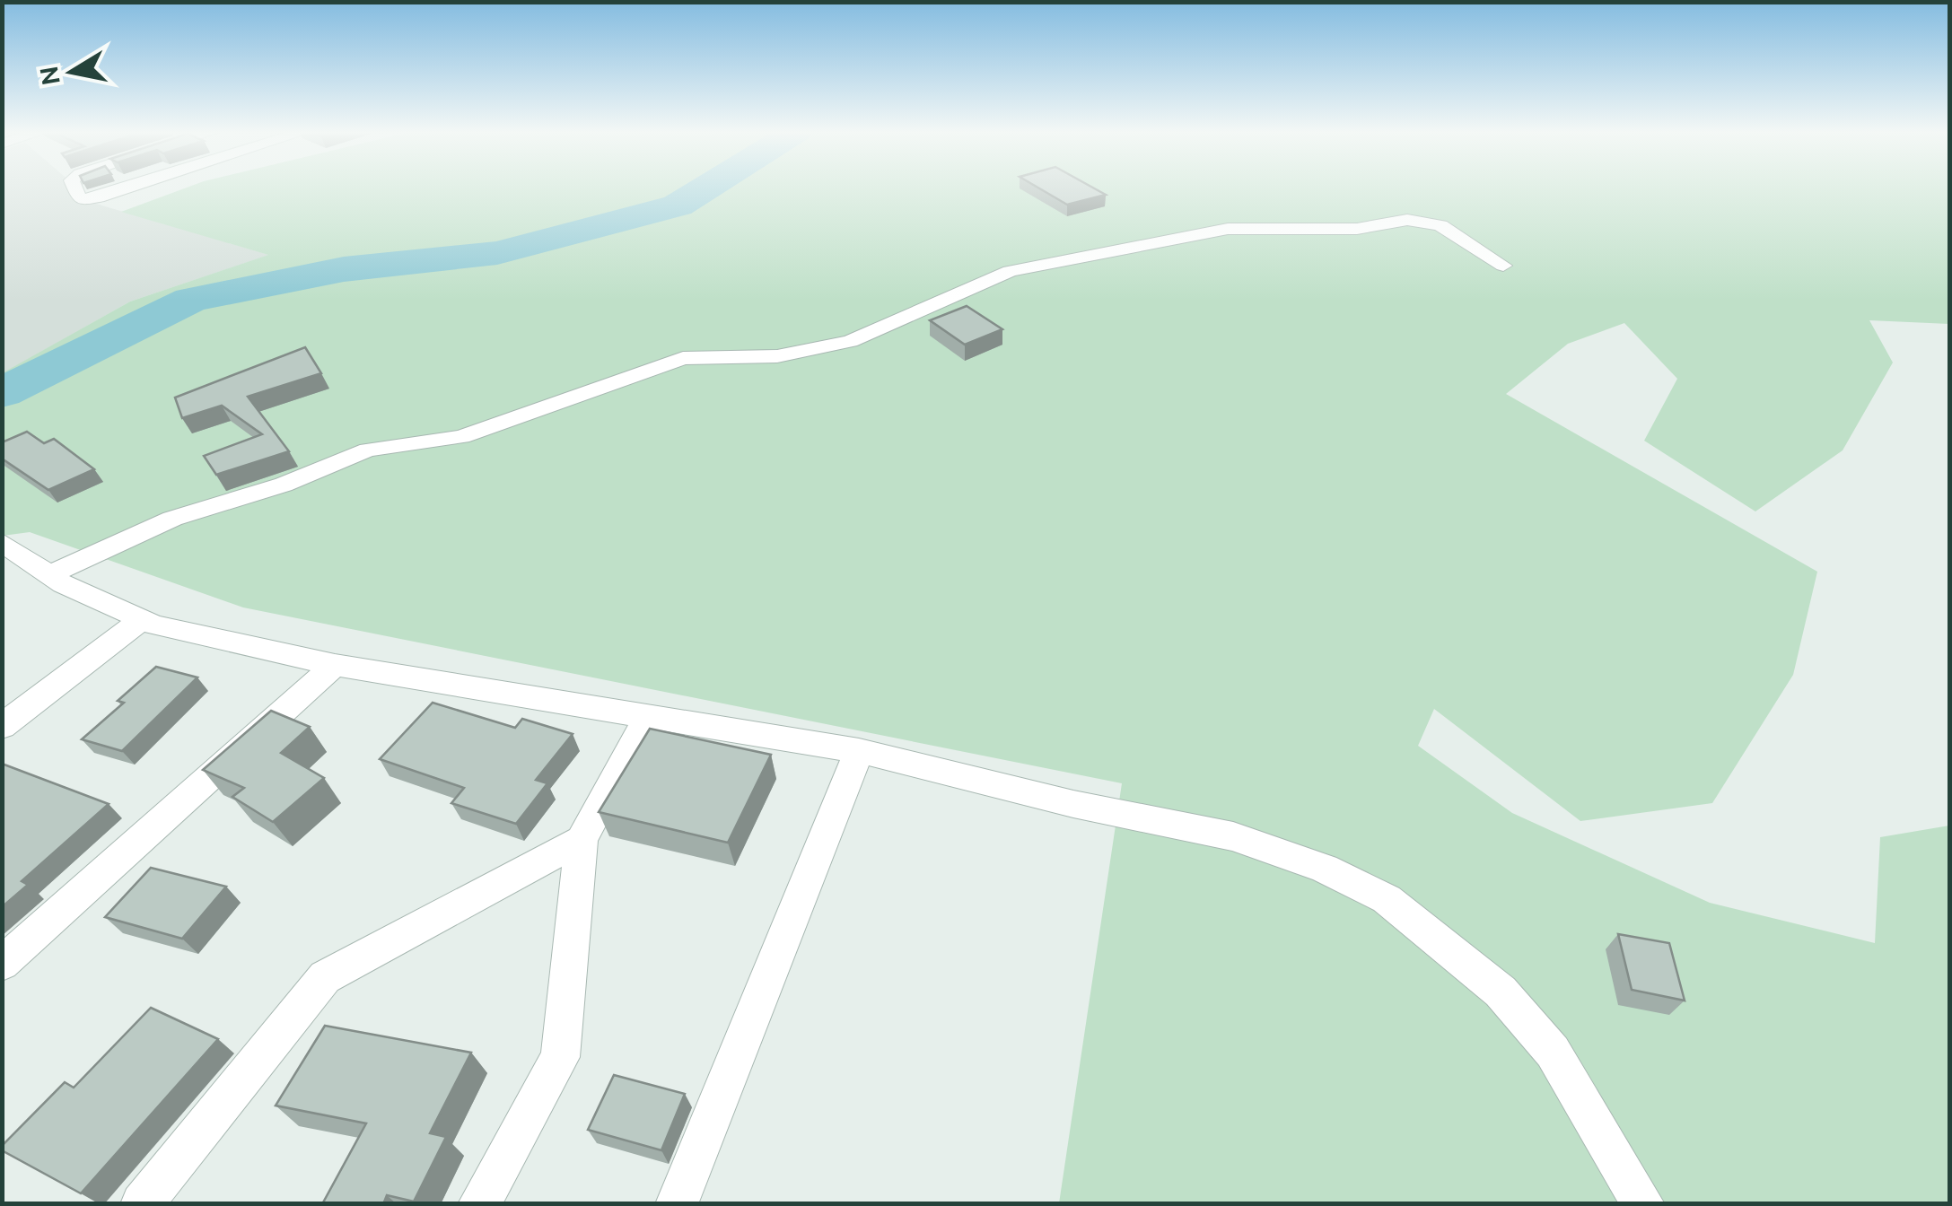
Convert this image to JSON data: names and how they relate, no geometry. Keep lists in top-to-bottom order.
{
  "north": "left"
}
